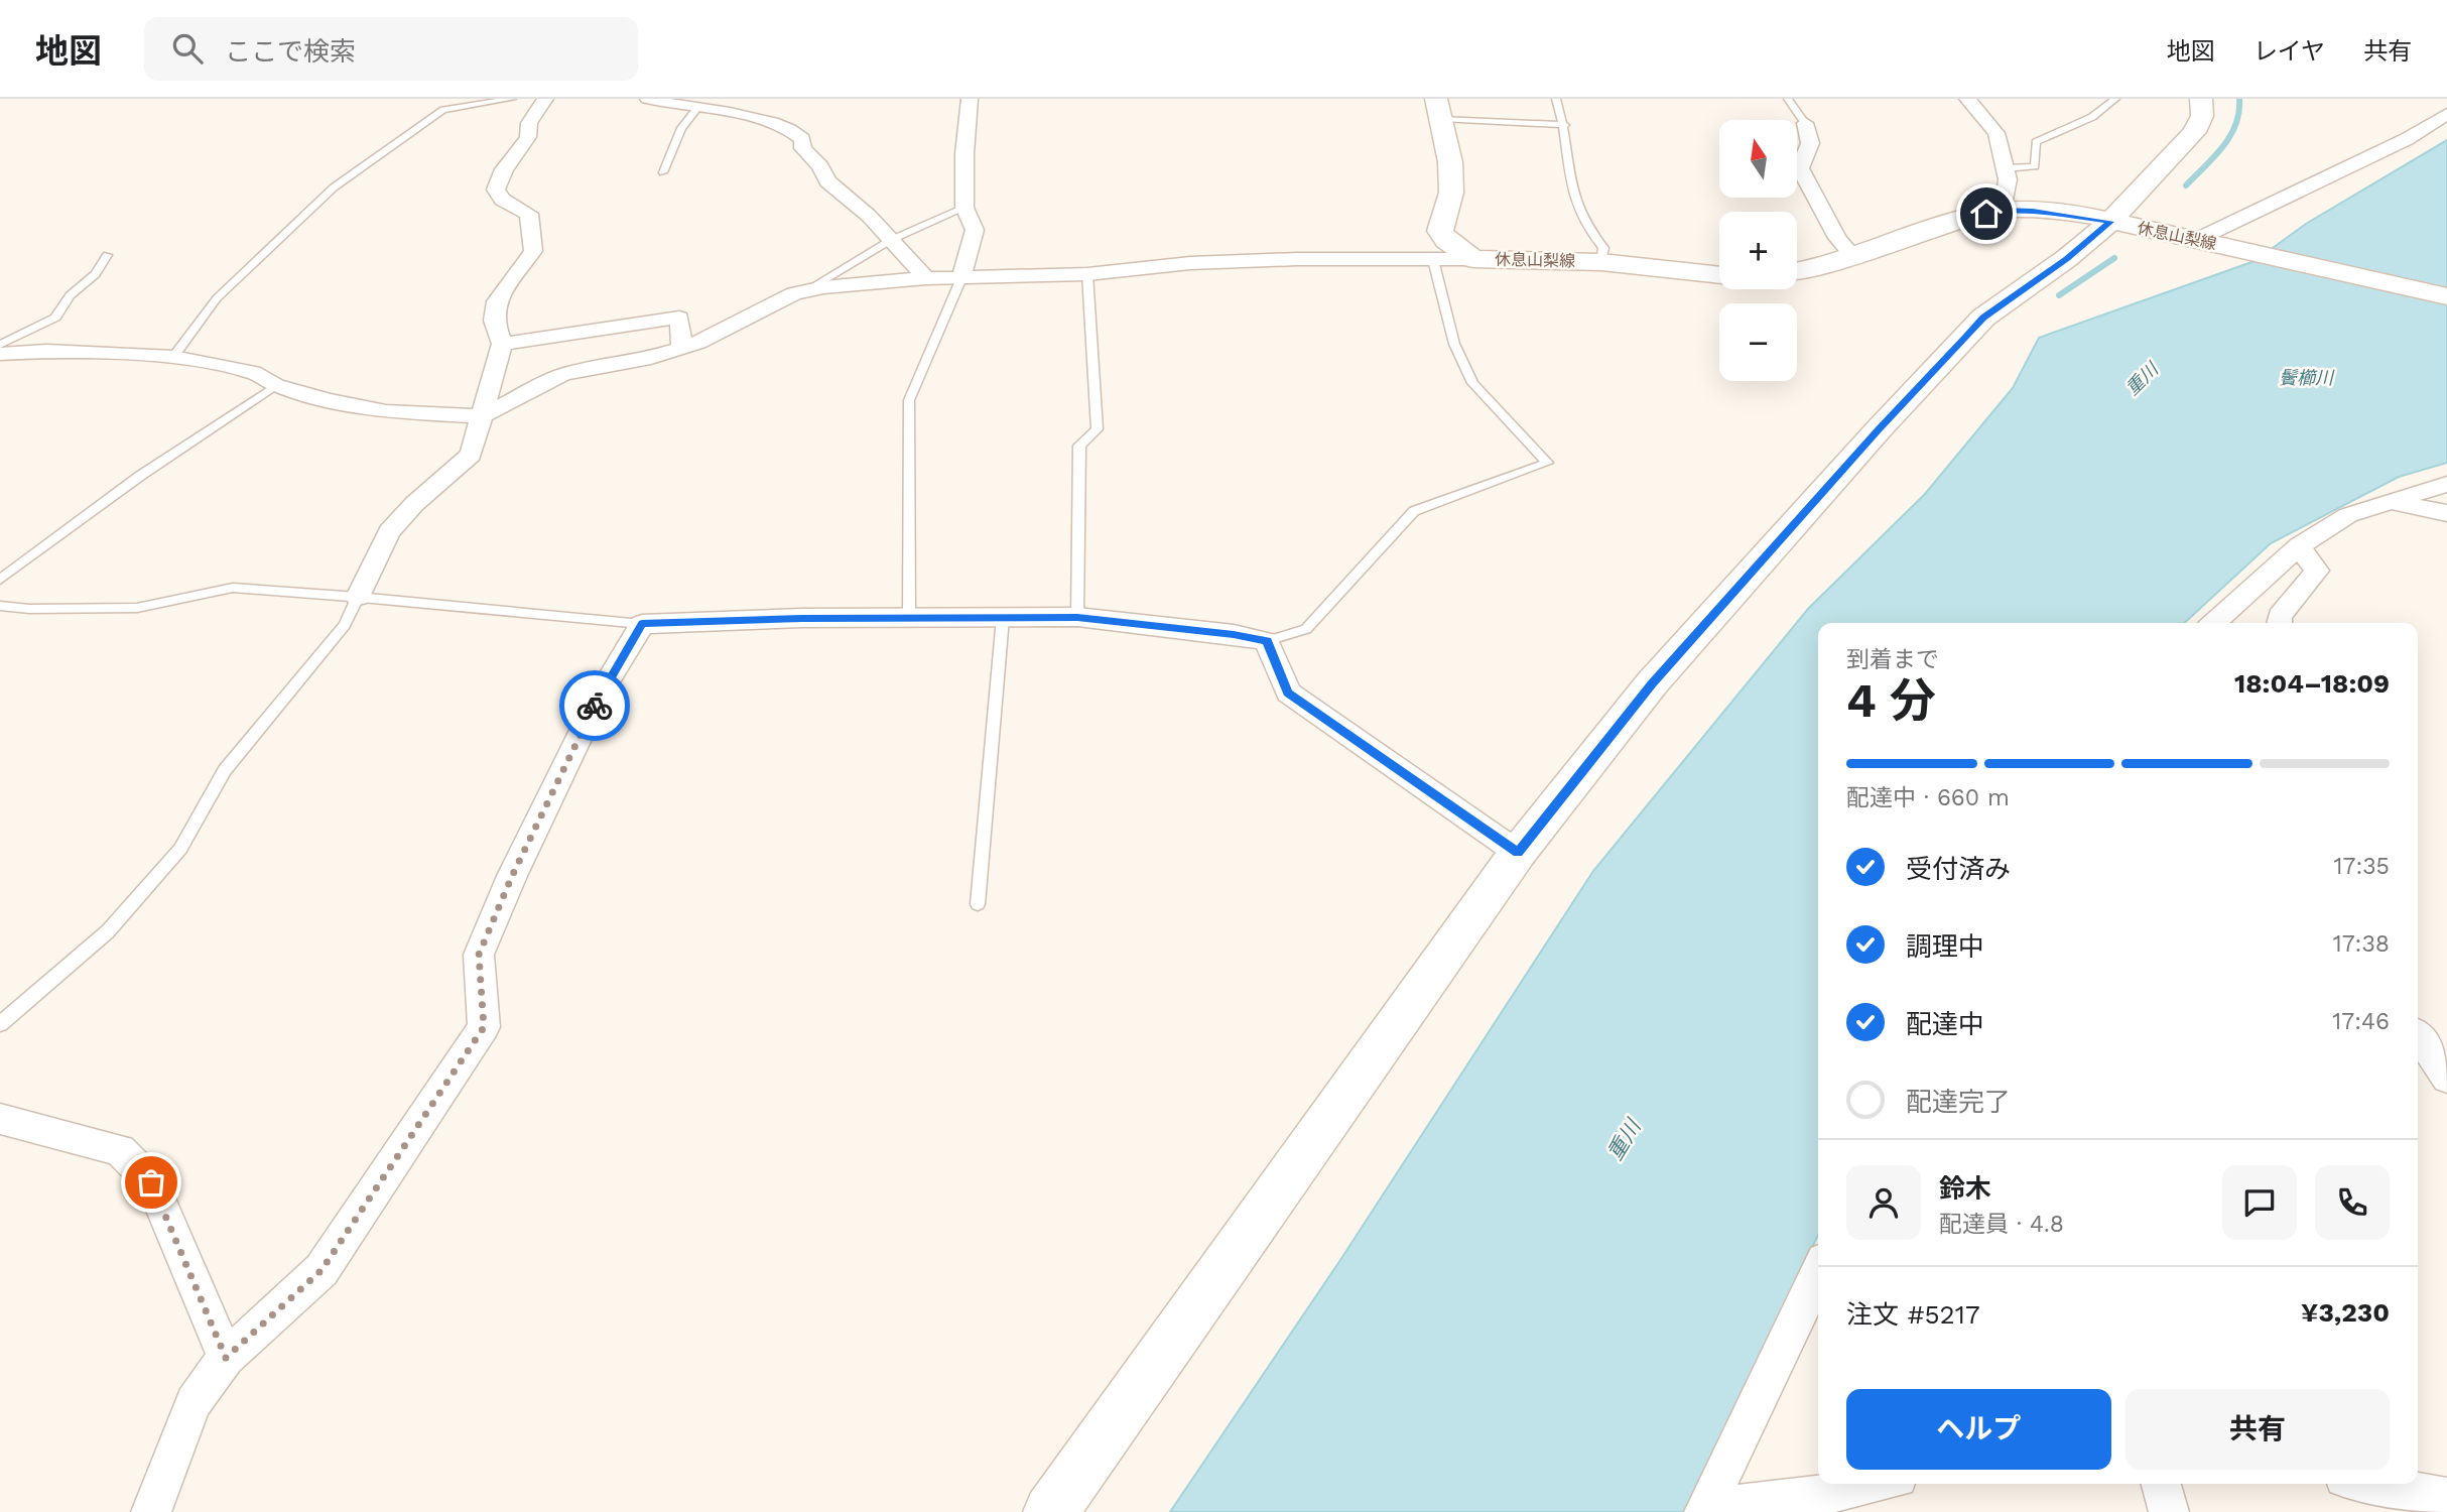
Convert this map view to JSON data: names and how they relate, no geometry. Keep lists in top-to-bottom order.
{
  "streets": {
    "street": ["休息山梨線"]
  },
  "water": ["鬢櫛川", "重川"],
  "north": "top",
  "page": {
    "header": "地図",
    "search": "ここで検索",
    "nav": ["地図", "レイヤ", "共有"],
    "map_buttons": ["+", "−"],
    "heading": ["4 分", "到着まで", "18:04–18:09"],
    "panel": [
      "鈴木",
      "配達員 · 4.8",
      "注文 #5217",
      "¥3,230"
    ],
    "bar": "配達中 · 660 m",
    "list": [
      ["受付済み", "17:35"],
      ["調理中", "17:38"],
      ["配達中", "17:46"],
      "配達完了"
    ],
    "buttons": ["ヘルプ", "共有"]
  }
}
